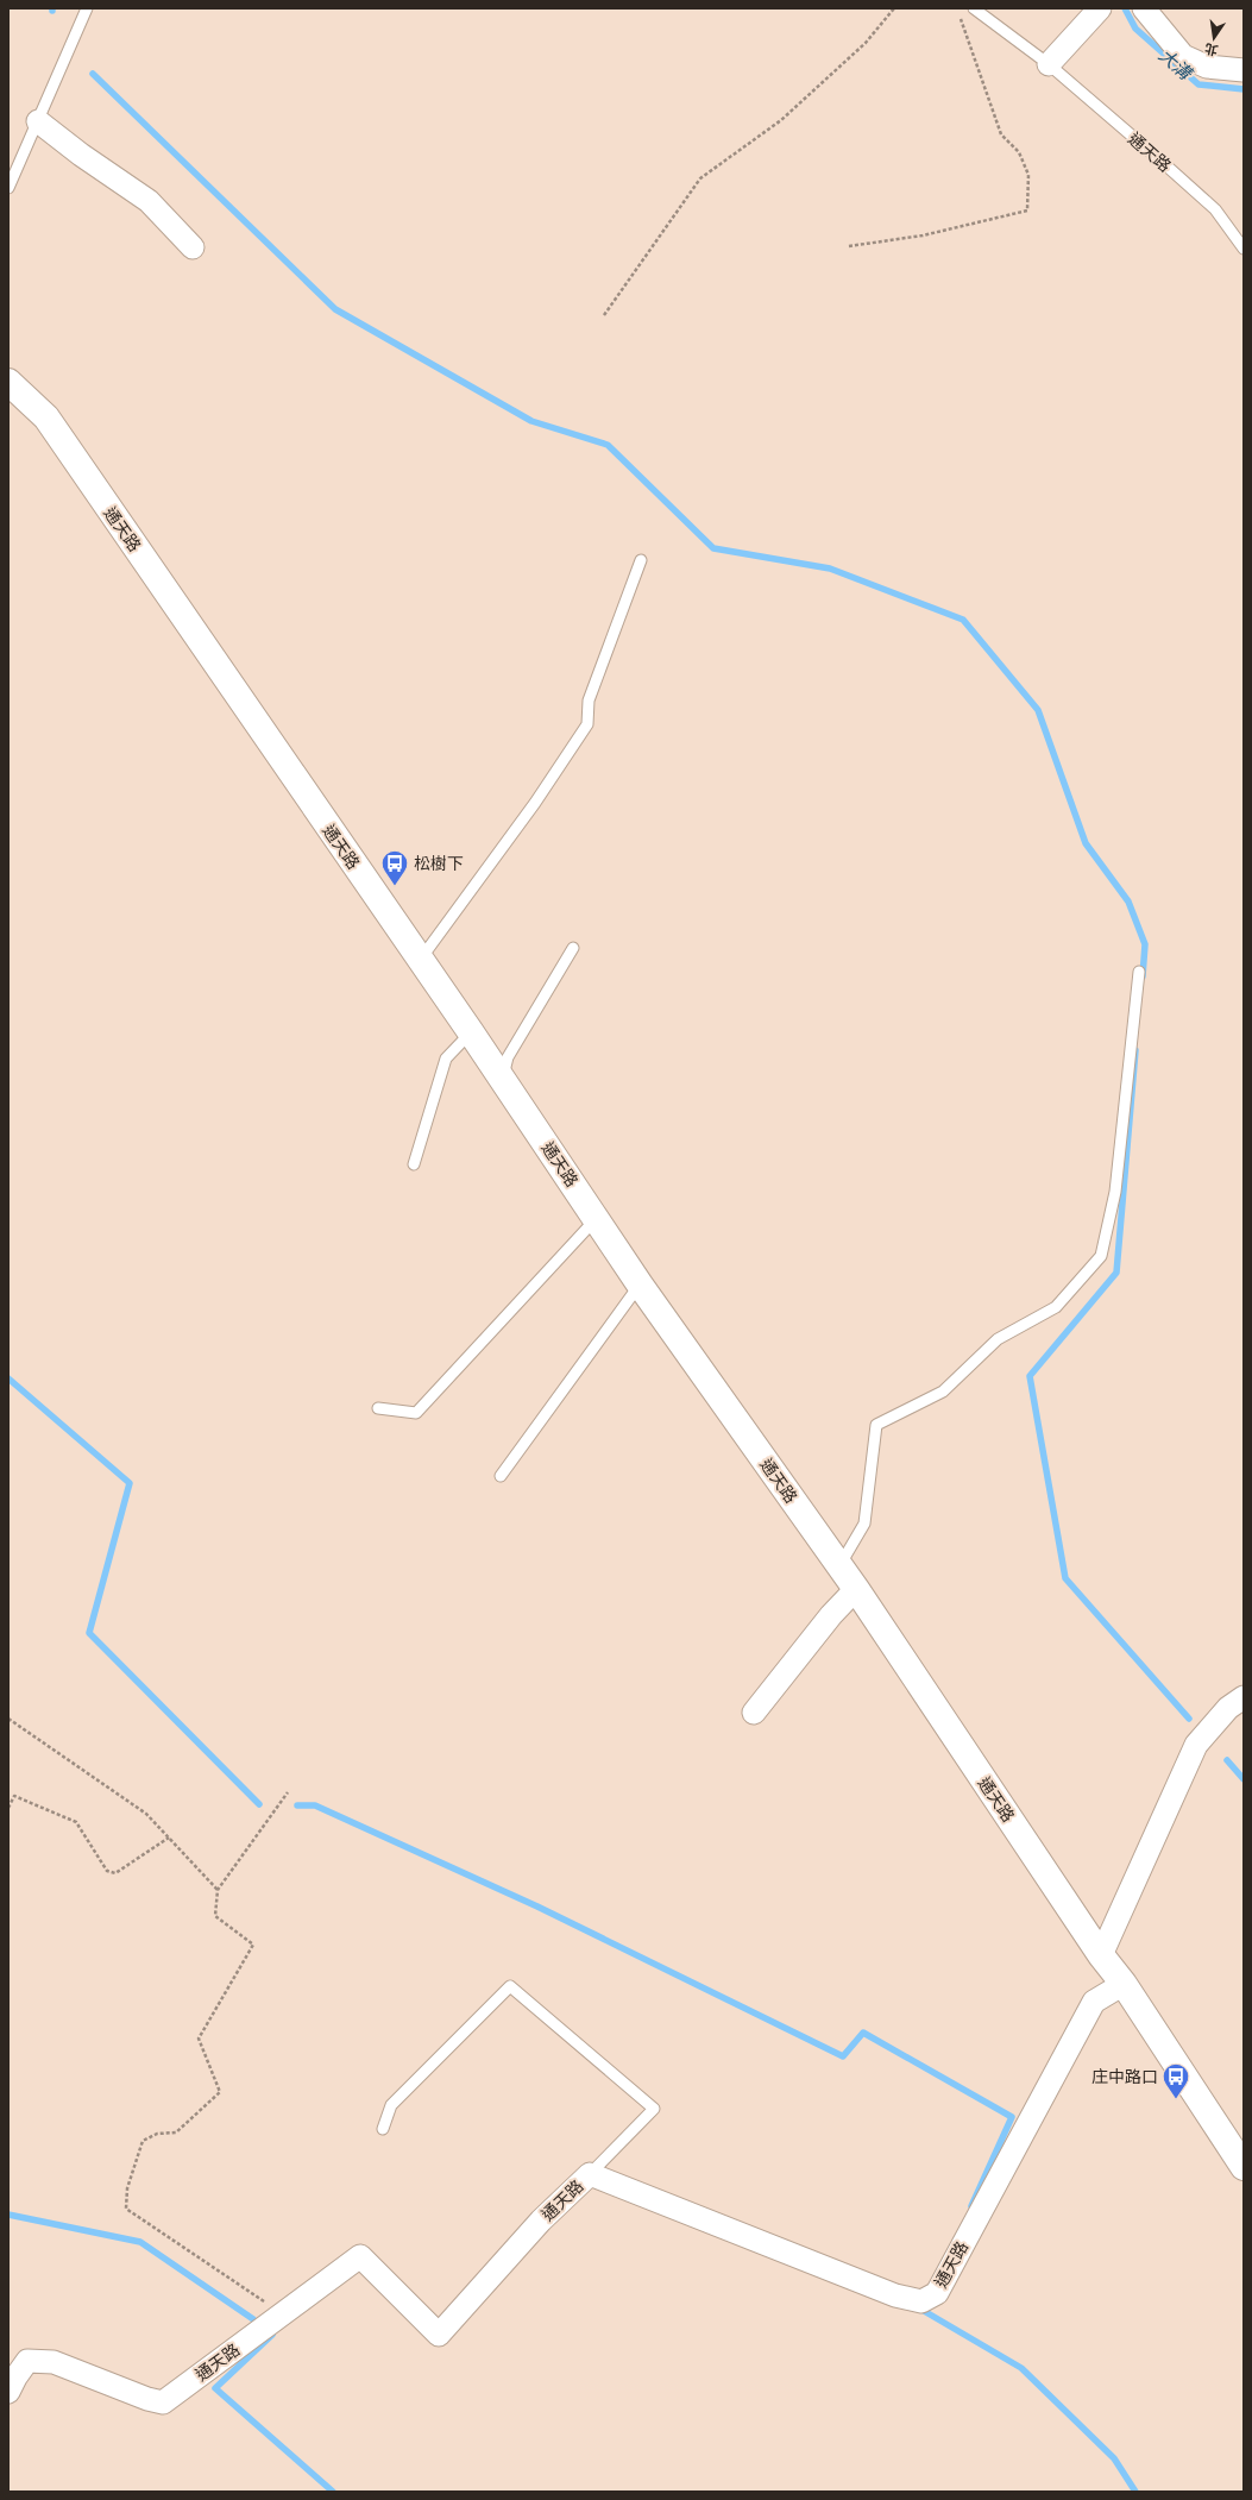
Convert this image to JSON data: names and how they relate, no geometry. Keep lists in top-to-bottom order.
{
  "streets": {
    "street": ["通天路"]
  },
  "water": ["大溝"],
  "places": {
    "bus stop": ["松樹下", "庄中路口"]
  },
  "north": "bottom"
}
